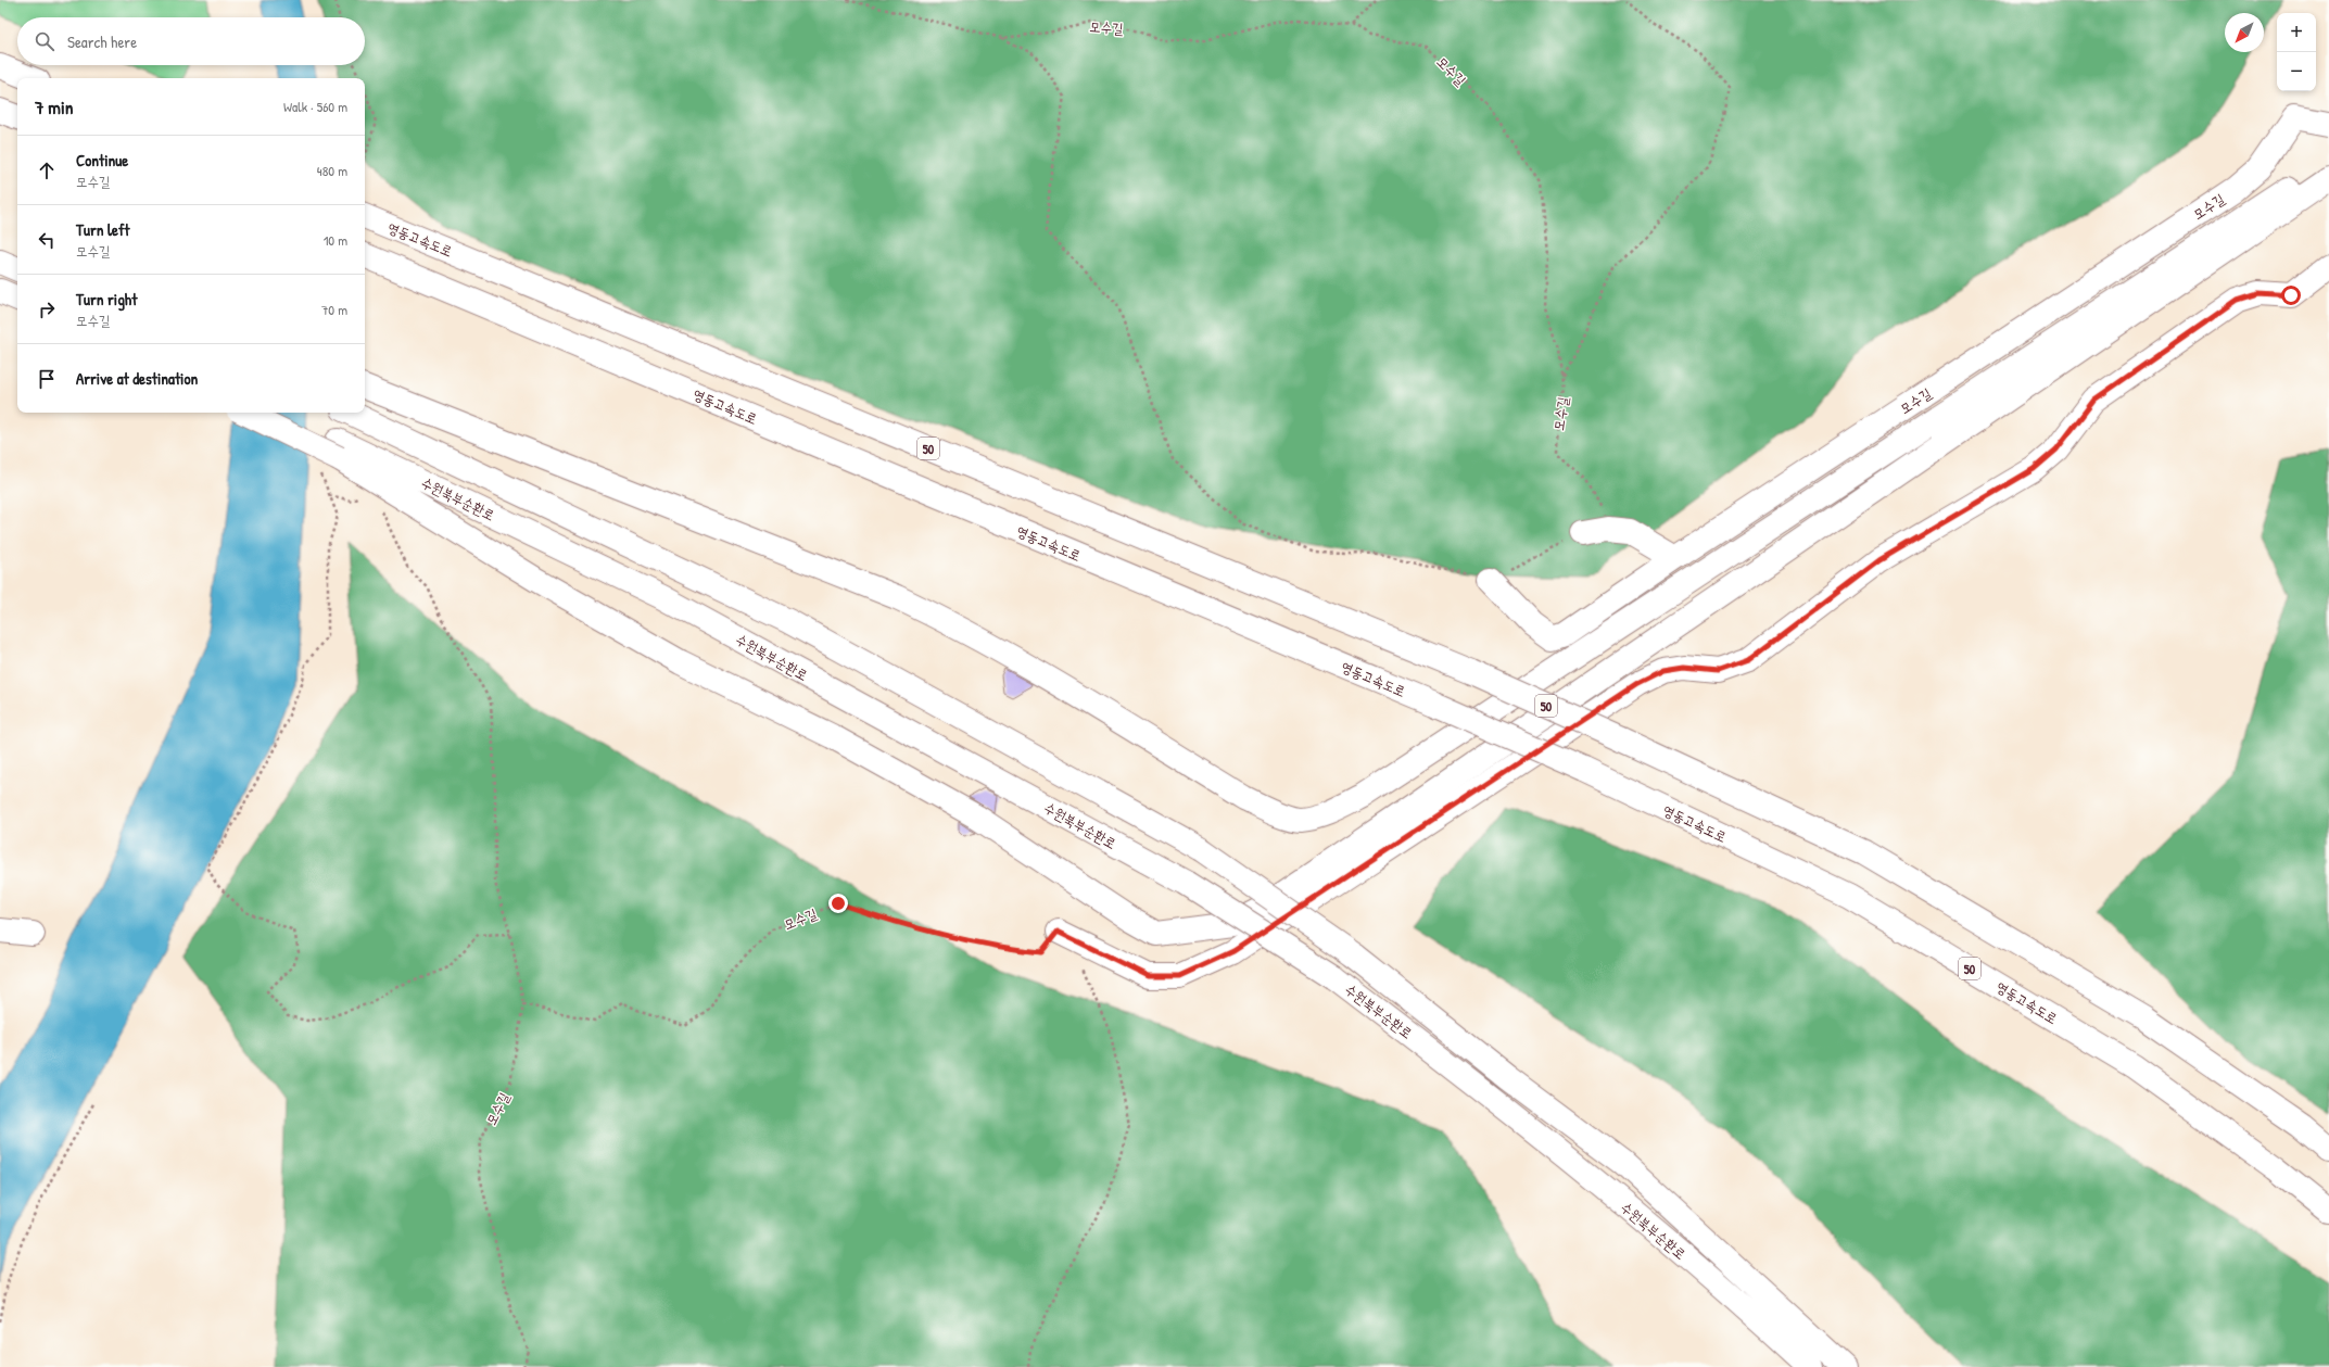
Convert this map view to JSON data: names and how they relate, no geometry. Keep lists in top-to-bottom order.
{
  "streets": {
    "main road": [
      "모수길",
      "영동고속도로",
      "50",
      "수원북부순환로"
    ]
  },
  "north": "bottom left",
  "page": {
    "map_buttons": ["+", "−"],
    "search": "Search here",
    "heading": ["7 min", "Walk · 560 m"],
    "list": [
      ["Continue", "모수길", "480 m"],
      ["Turn left", "모수길", "10 m"],
      ["Turn right", "모수길", "70 m"],
      "Arrive at destination"
    ]
  }
}
